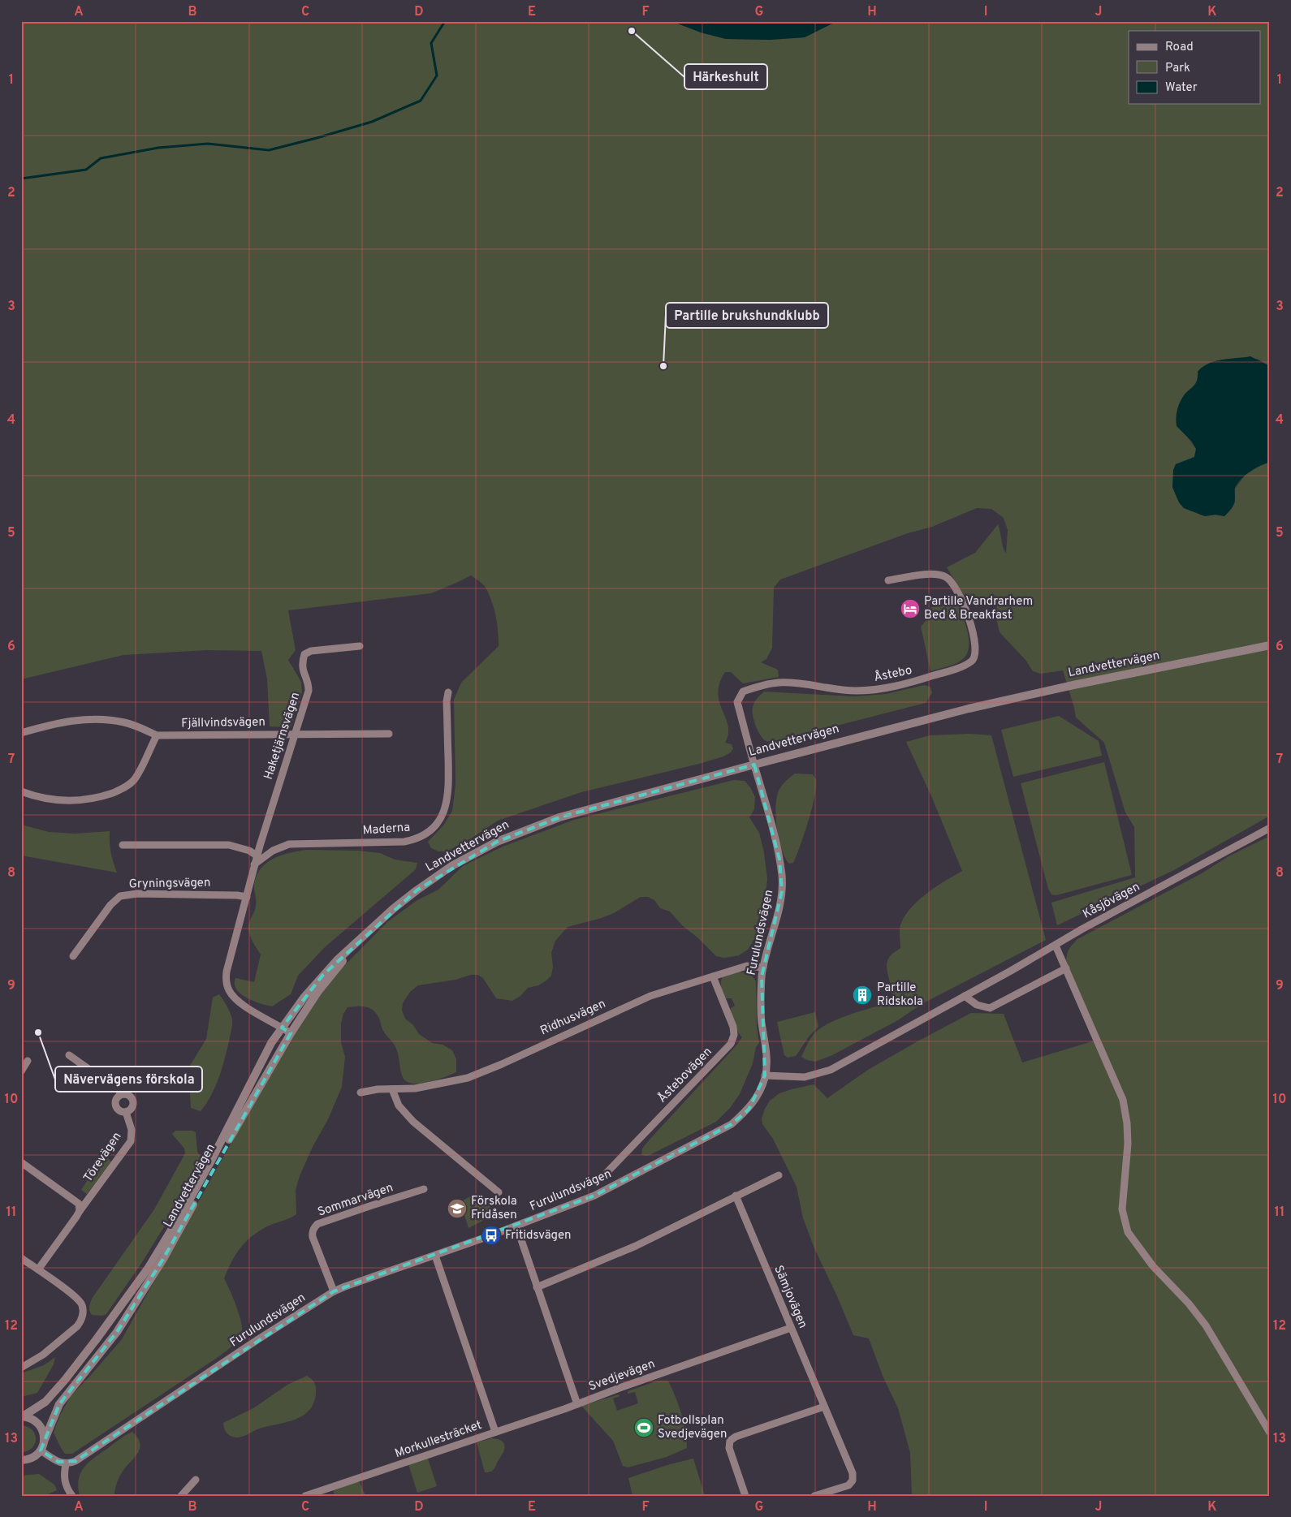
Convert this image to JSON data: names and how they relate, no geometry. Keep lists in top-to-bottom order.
{
  "streets": {
    "street": [
      "Landvettervägen",
      "Åstebo",
      "Fjällvindsvägen",
      "Haketjärnsvägen",
      "Maderna",
      "Gryningsvägen",
      "Kåsjövägen",
      "Furulundsvägen",
      "Ridhusvägen",
      "Åstebovägen",
      "Törevägen",
      "Sommarvägen",
      "Sämjovägen",
      "Svedjevägen",
      "Morkullesträcket"
    ]
  },
  "crossings": [
    ["Landvettervägen", "Åstebo"],
    ["Landvettervägen", "Haketjärnsvägen"],
    ["Landvettervägen", "Furulundsvägen"],
    ["Åstebo", "Furulundsvägen"],
    ["Fjällvindsvägen", "Haketjärnsvägen"],
    ["Haketjärnsvägen", "Maderna"],
    ["Haketjärnsvägen", "Gryningsvägen"],
    ["Kåsjövägen", "Furulundsvägen"],
    ["Furulundsvägen", "Ridhusvägen"],
    ["Furulundsvägen", "Sommarvägen"],
    ["Furulundsvägen", "Svedjevägen"],
    ["Ridhusvägen", "Åstebovägen"],
    ["Sämjovägen", "Svedjevägen"],
    ["Svedjevägen", "Morkullesträcket"]
  ],
  "places": {
    "other": ["Härkeshult", "Partille brukshundklubb", "Nävervägens förskola"],
    "hotel": ["Partille Vandrarhem Bed & Breakfast"],
    "building": ["Partille Ridskola"],
    "school or university": ["Förskola Fridåsen"],
    "bus stop": ["Fritidsvägen"],
    "sports": ["Fotbollsplan Svedjevägen"]
  },
  "legend": ["Road", "Park", "Water"],
  "grid": {
    "columns": [
      "A",
      "B",
      "C",
      "D",
      "E",
      "F",
      "G",
      "H",
      "I",
      "J",
      "K"
    ],
    "rows": [
      "1",
      "2",
      "3",
      "4",
      "5",
      "6",
      "7",
      "8",
      "9",
      "10",
      "11",
      "12",
      "13"
    ]
  }
}
